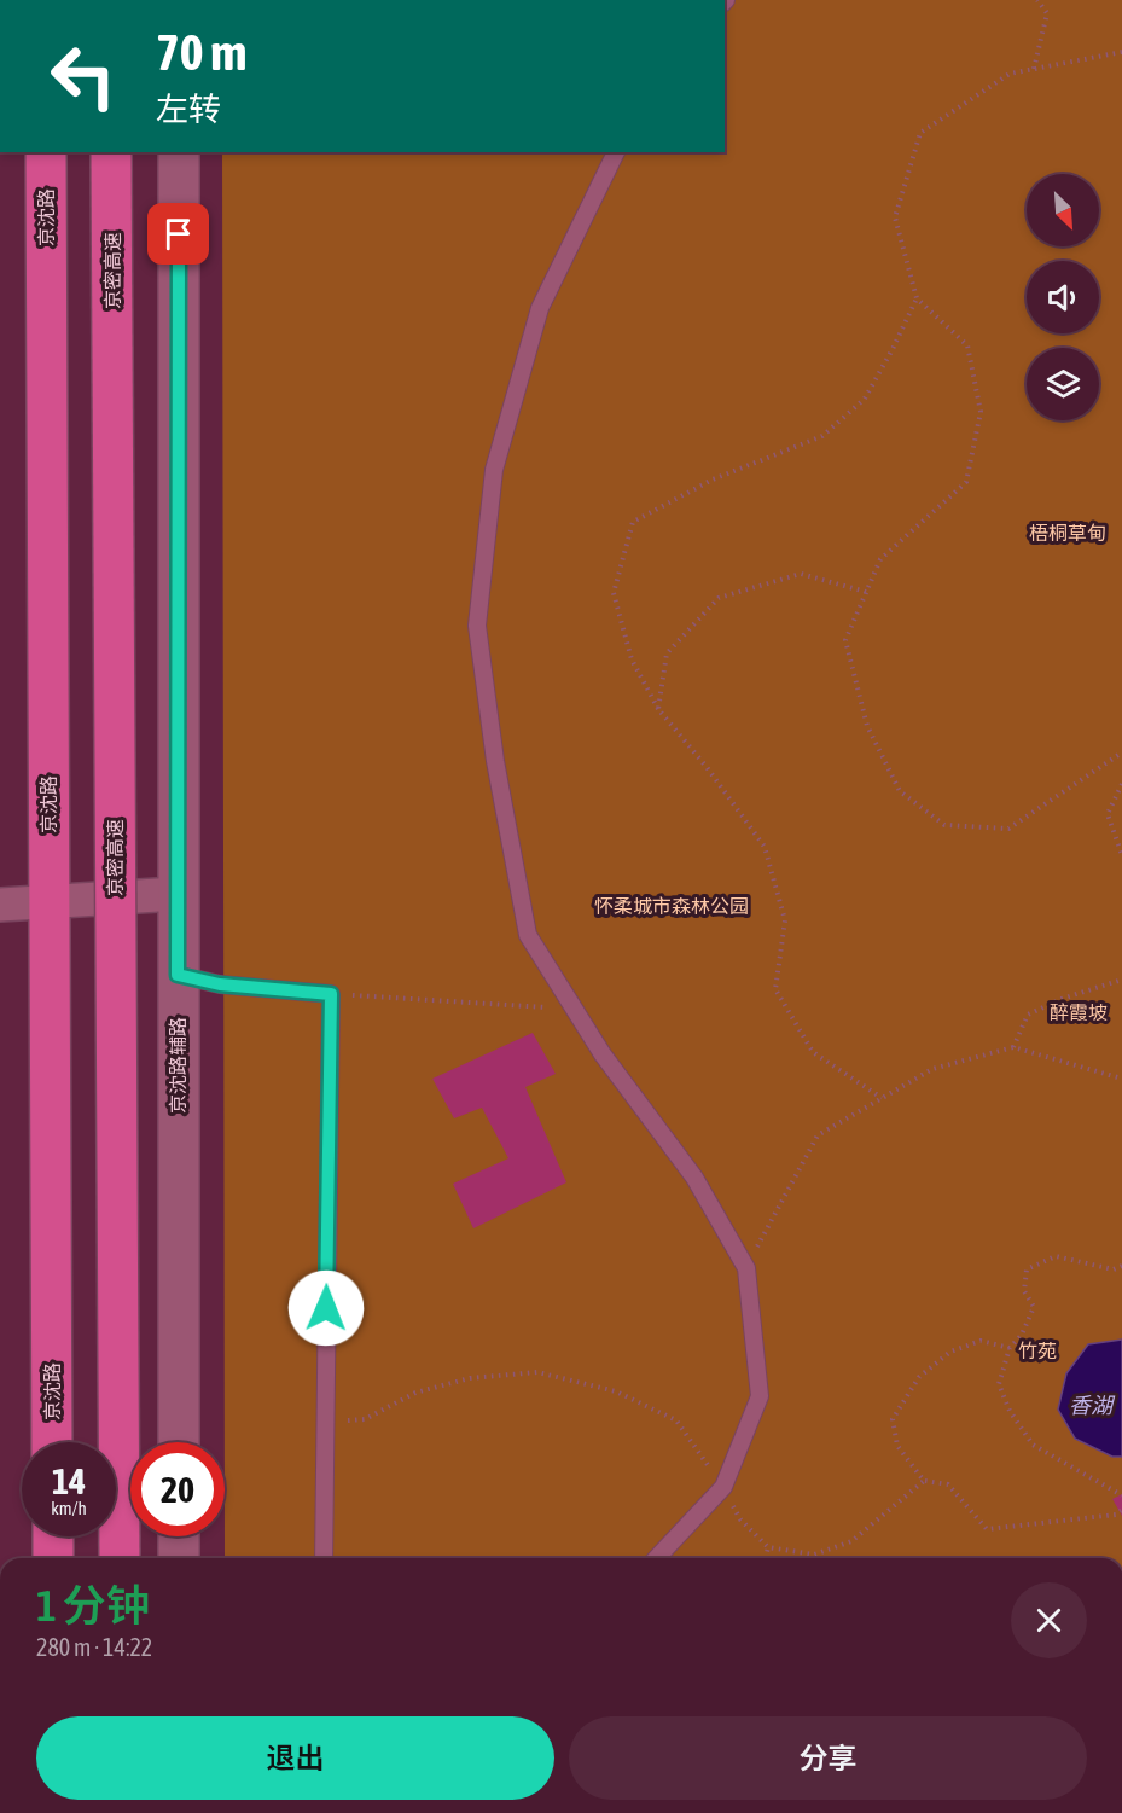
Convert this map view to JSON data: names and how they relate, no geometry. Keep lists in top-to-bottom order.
{
  "streets": {
    "highway": ["京沈路", "京密高速"],
    "street": ["京沈路辅路"]
  },
  "water": ["香湖"],
  "parks": [
    "梧桐草甸",
    "怀柔城市森林公园",
    "醉霞坡",
    "竹苑"
  ],
  "north": "bottom right",
  "page": {
    "turn": ["70 m", "左转"],
    "speed": "14 km/h",
    "limit": "20",
    "heading": ["1 分钟", "280 m · 14:22"],
    "buttons": ["退出", "分享"]
  }
}
